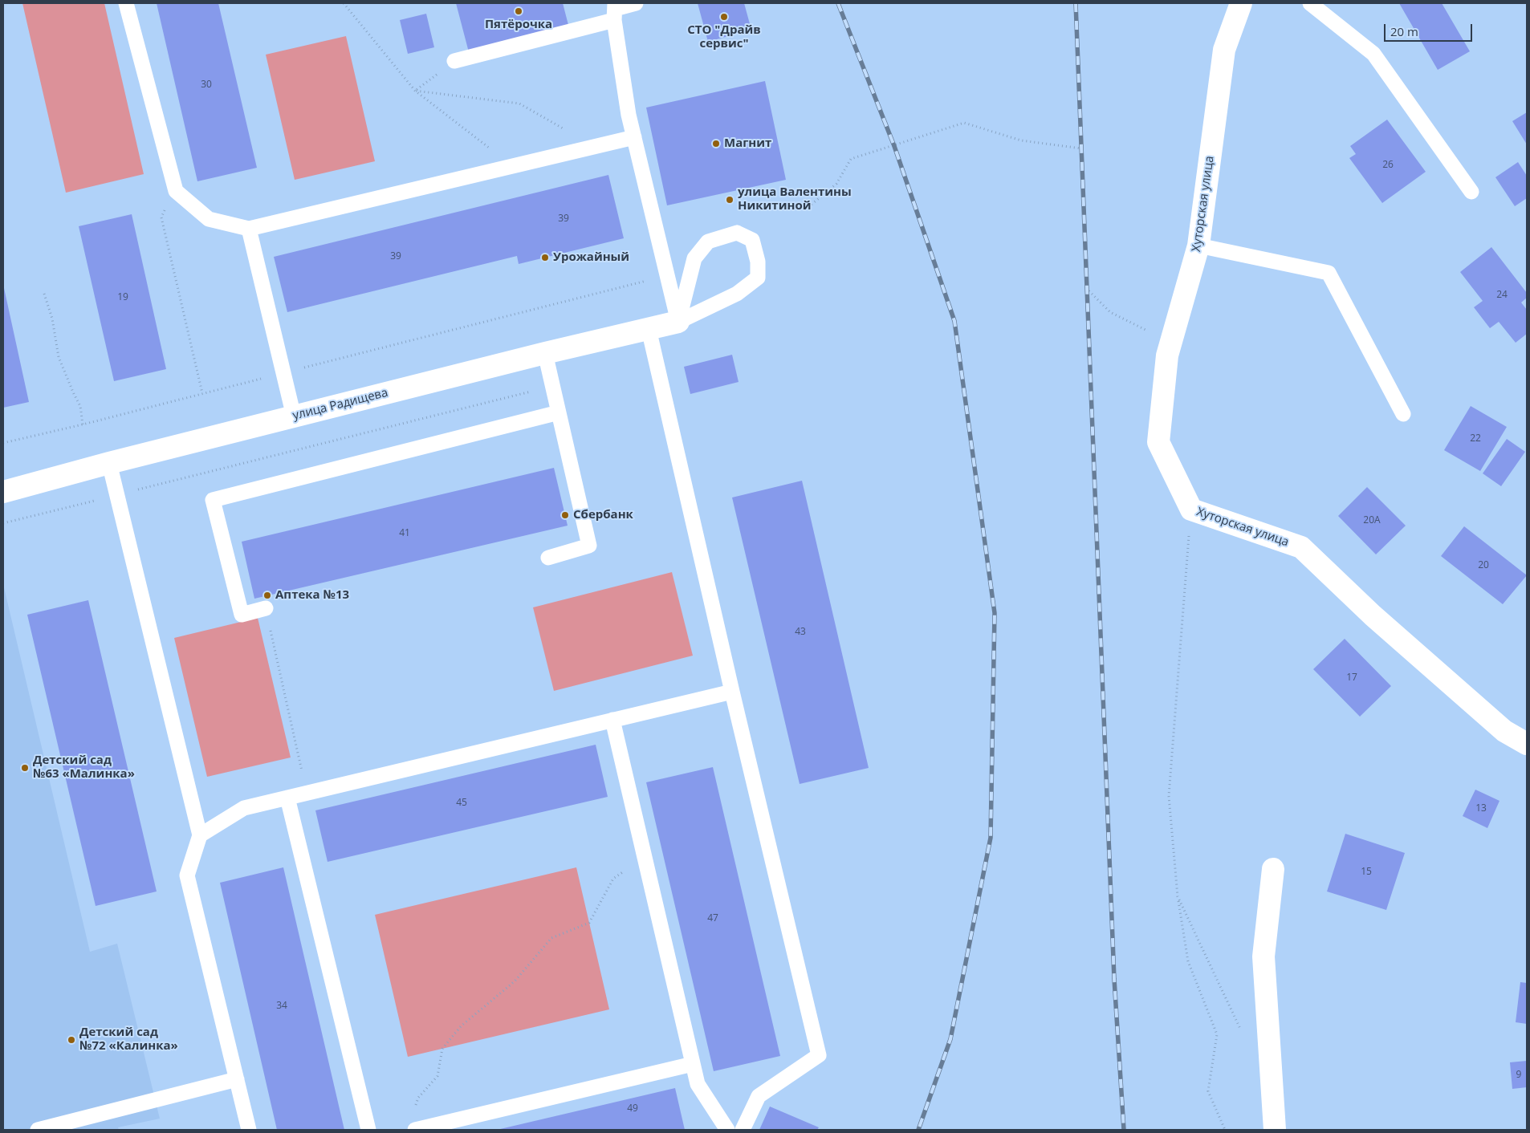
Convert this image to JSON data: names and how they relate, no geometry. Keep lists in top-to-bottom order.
{
  "streets": {
    "street": ["Хуторская улица", "улица Радищева"]
  },
  "places": [
    "Пятёрочка",
    "СТО \"Драйв сервис\"",
    "Магнит",
    "улица Валентины Никитиной",
    "Урожайный",
    "Сбербанк",
    "Аптека №13",
    "Детский сад №63 «Малинка»",
    "Детский сад №72 «Калинка»"
  ],
  "house_numbers": [
    "30",
    "26",
    "39",
    "39",
    "24",
    "19",
    "22",
    "20А",
    "41",
    "20",
    "43",
    "17",
    "45",
    "13",
    "15",
    "47",
    "34",
    "9",
    "49"
  ],
  "scale_bar": "20 m"
}
